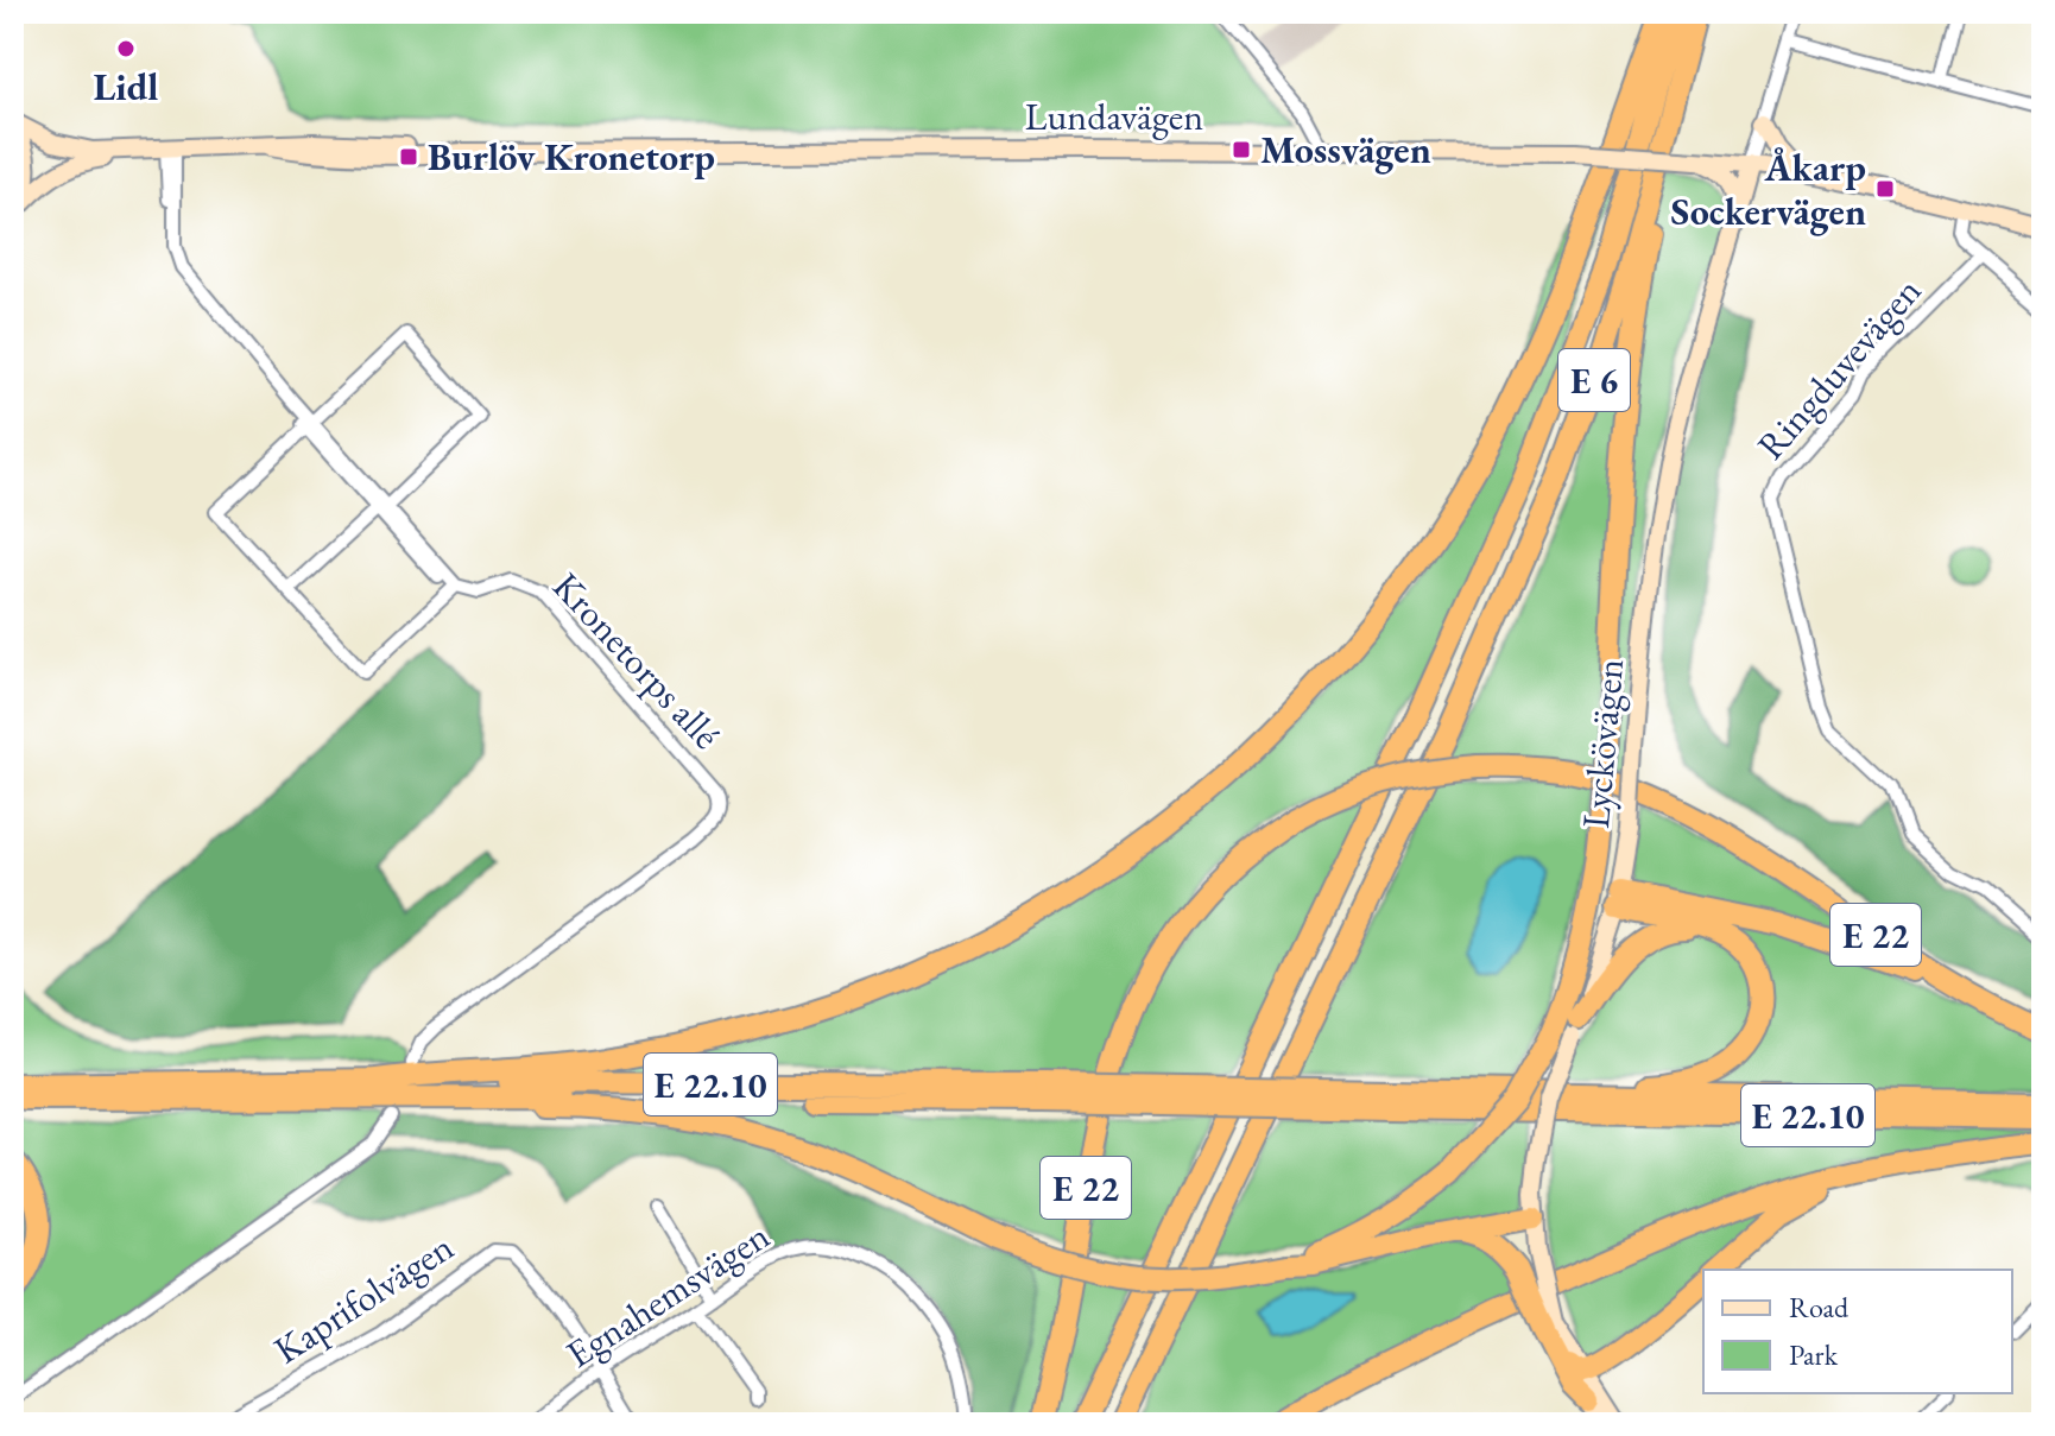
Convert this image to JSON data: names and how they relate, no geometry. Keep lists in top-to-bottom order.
{
  "streets": {
    "highway": ["E 6", "E 22", "E 22.10"],
    "main road": ["Lundavägen", "Lyckövägen"],
    "street": [
      "Ringduvevägen",
      "Kronetorps allé",
      "Egnahemsvägen",
      "Kaprifolvägen"
    ]
  },
  "crossings": [
    ["Lundavägen", "Lyckövägen"],
    ["Egnahemsvägen", "Kaprifolvägen"]
  ],
  "places": {
    "other": ["Lidl"],
    "transit": ["Mossvägen", "Burlöv Kronetorp", "Åkarp Sockervägen"]
  },
  "legend": ["Road", "Park"]
}
